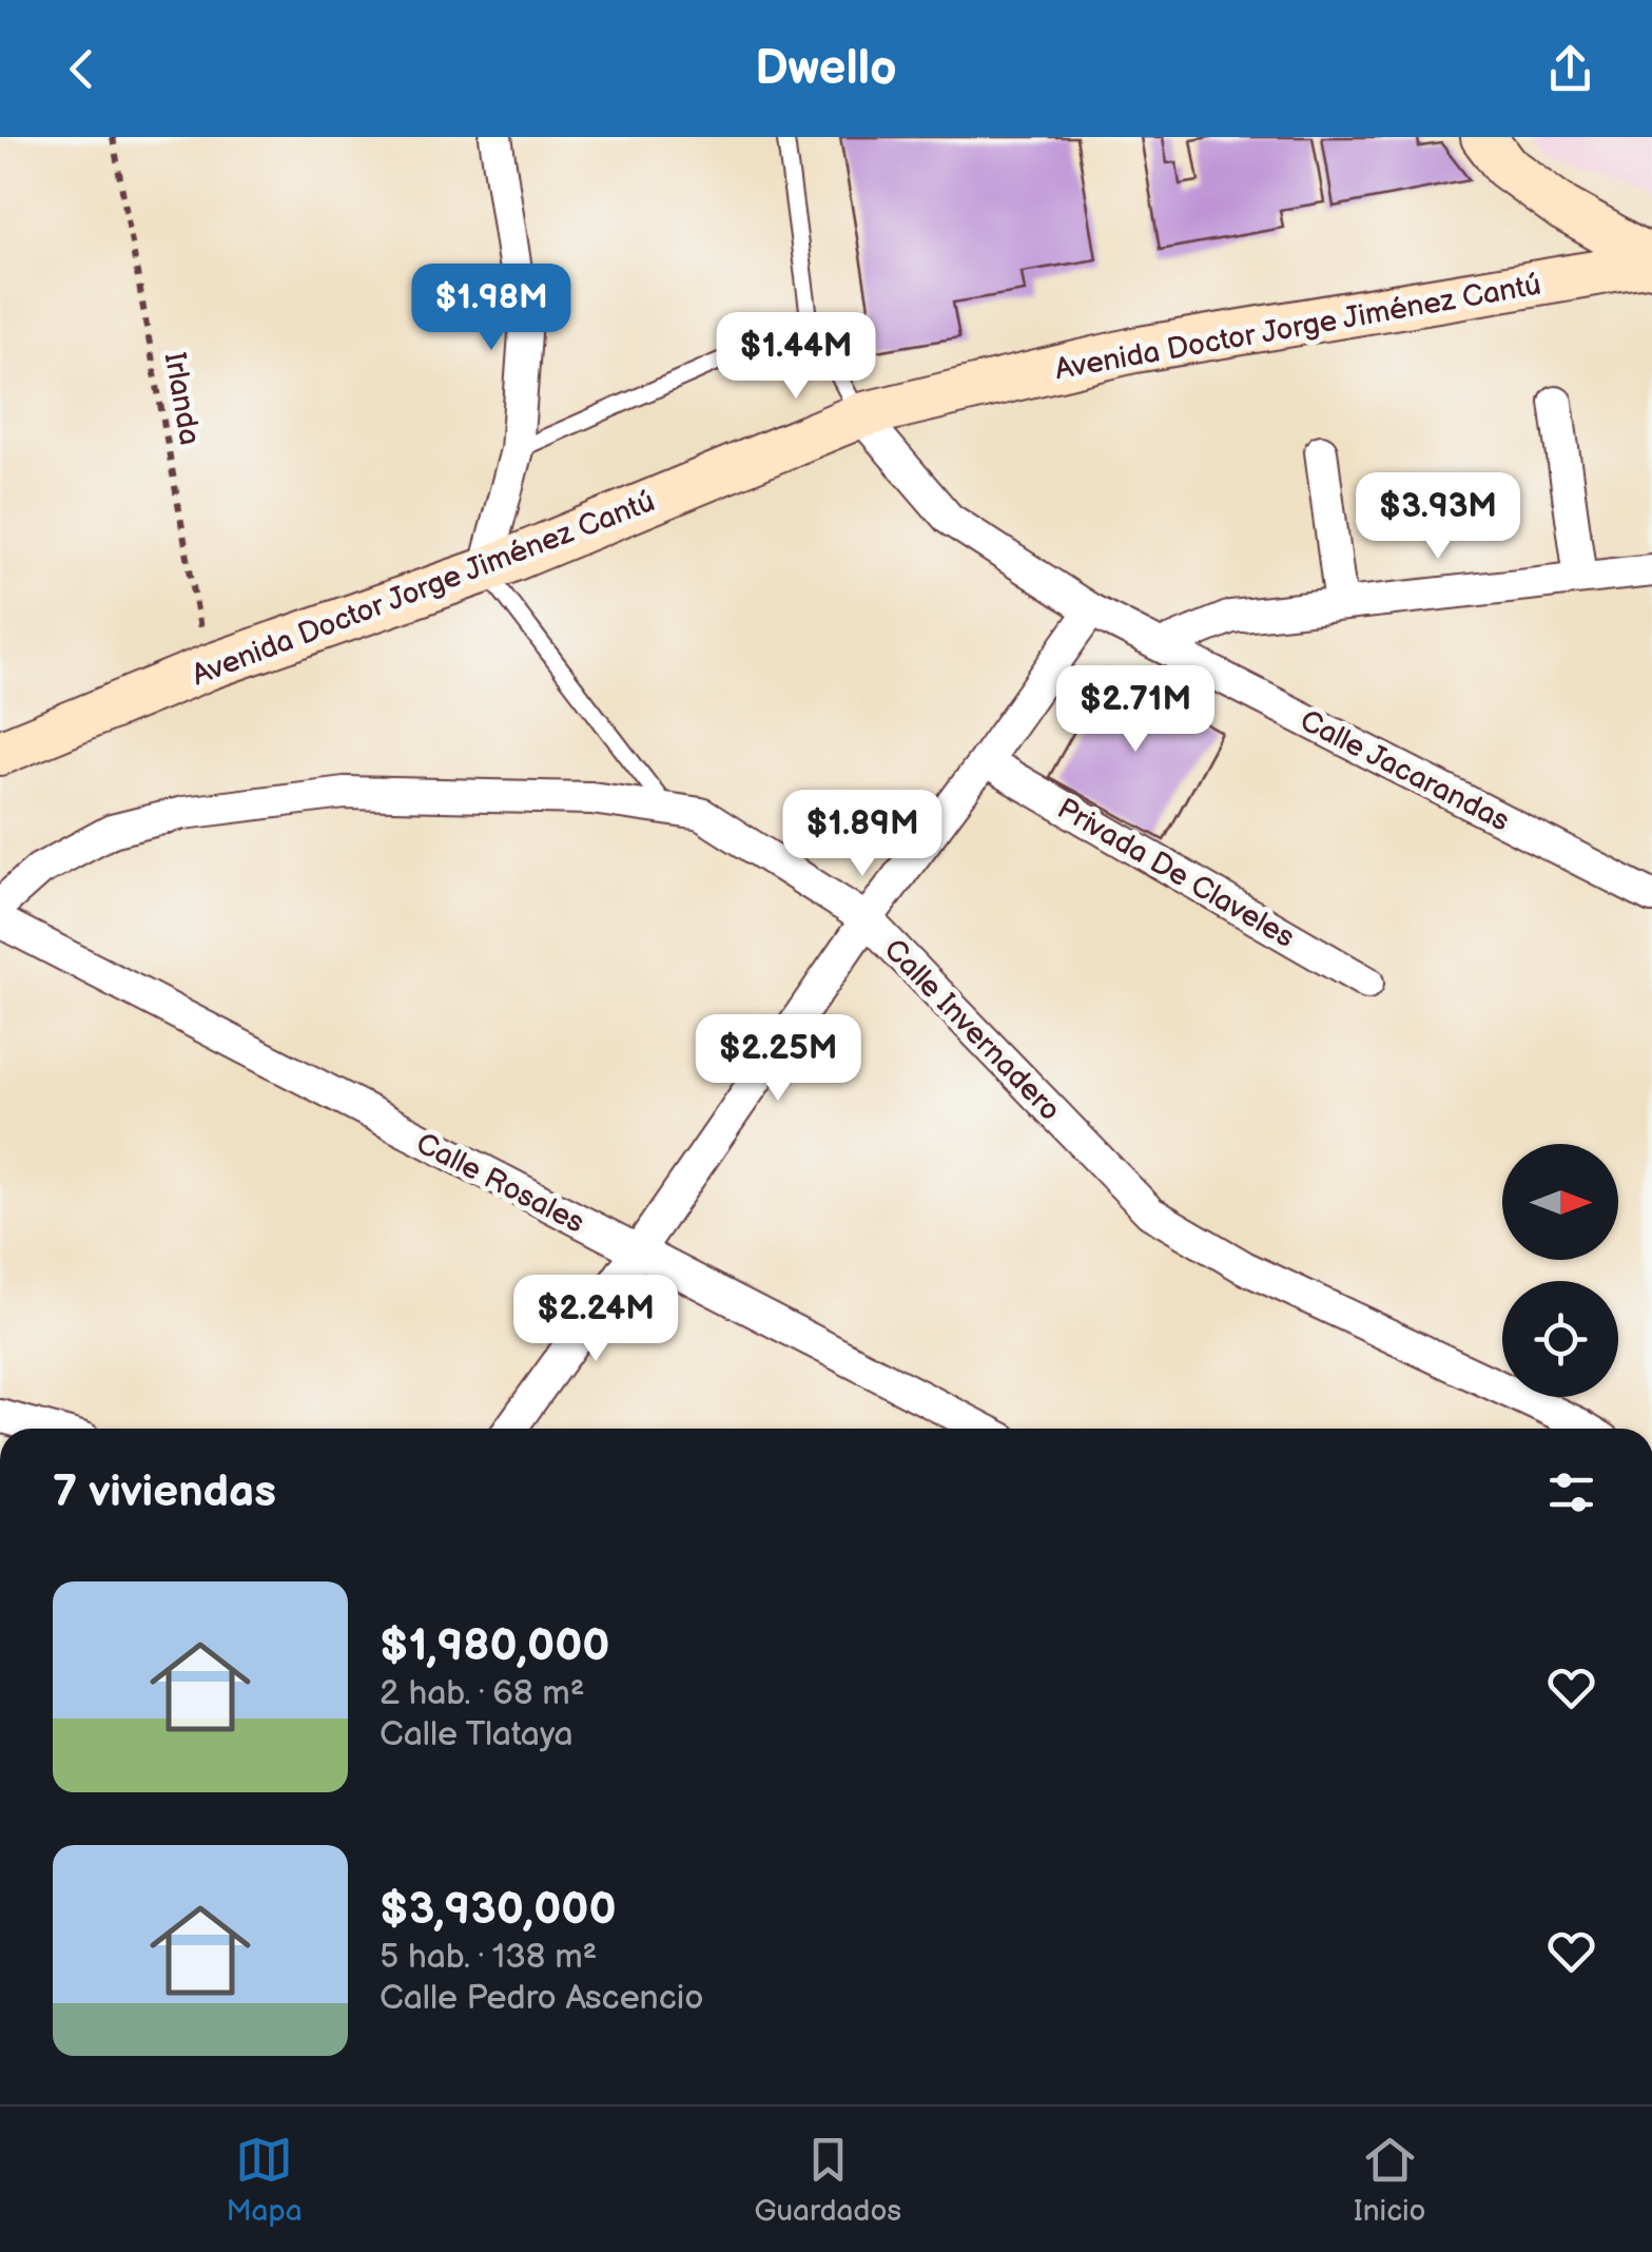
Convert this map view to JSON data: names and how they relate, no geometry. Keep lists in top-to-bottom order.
{
  "streets": {
    "main road": ["Avenida Doctor Jorge Jiménez Cantú"],
    "street": [
      "Calle Jacarandas",
      "Privada De Claveles",
      "Calle Invernadero",
      "Calle Rosales"
    ],
    "path": ["Irlanda"]
  },
  "crossings": [
    ["Avenida Doctor Jorge Jiménez Cantú", "Irlanda"],
    ["Avenida Doctor Jorge Jiménez Cantú", "Calle Jacarandas"]
  ],
  "north": "right",
  "page": {
    "header": "Dwello",
    "price": [
      "$1.98M",
      "$1.44M",
      "$3.93M",
      "$2.71M",
      "$1.89M",
      "$2.25M",
      "$2.24M"
    ],
    "heading": "7 viviendas",
    "list": [
      {
        "name": "$1,980,000",
        "note": "2 hab. · 68 m² · Calle Tlataya"
      },
      {
        "name": "$3,930,000",
        "note": "5 hab. · 138 m² · Calle Pedro Ascencio"
      }
    ],
    "tabs": ["Mapa", "Guardados", "Inicio"]
  }
}
